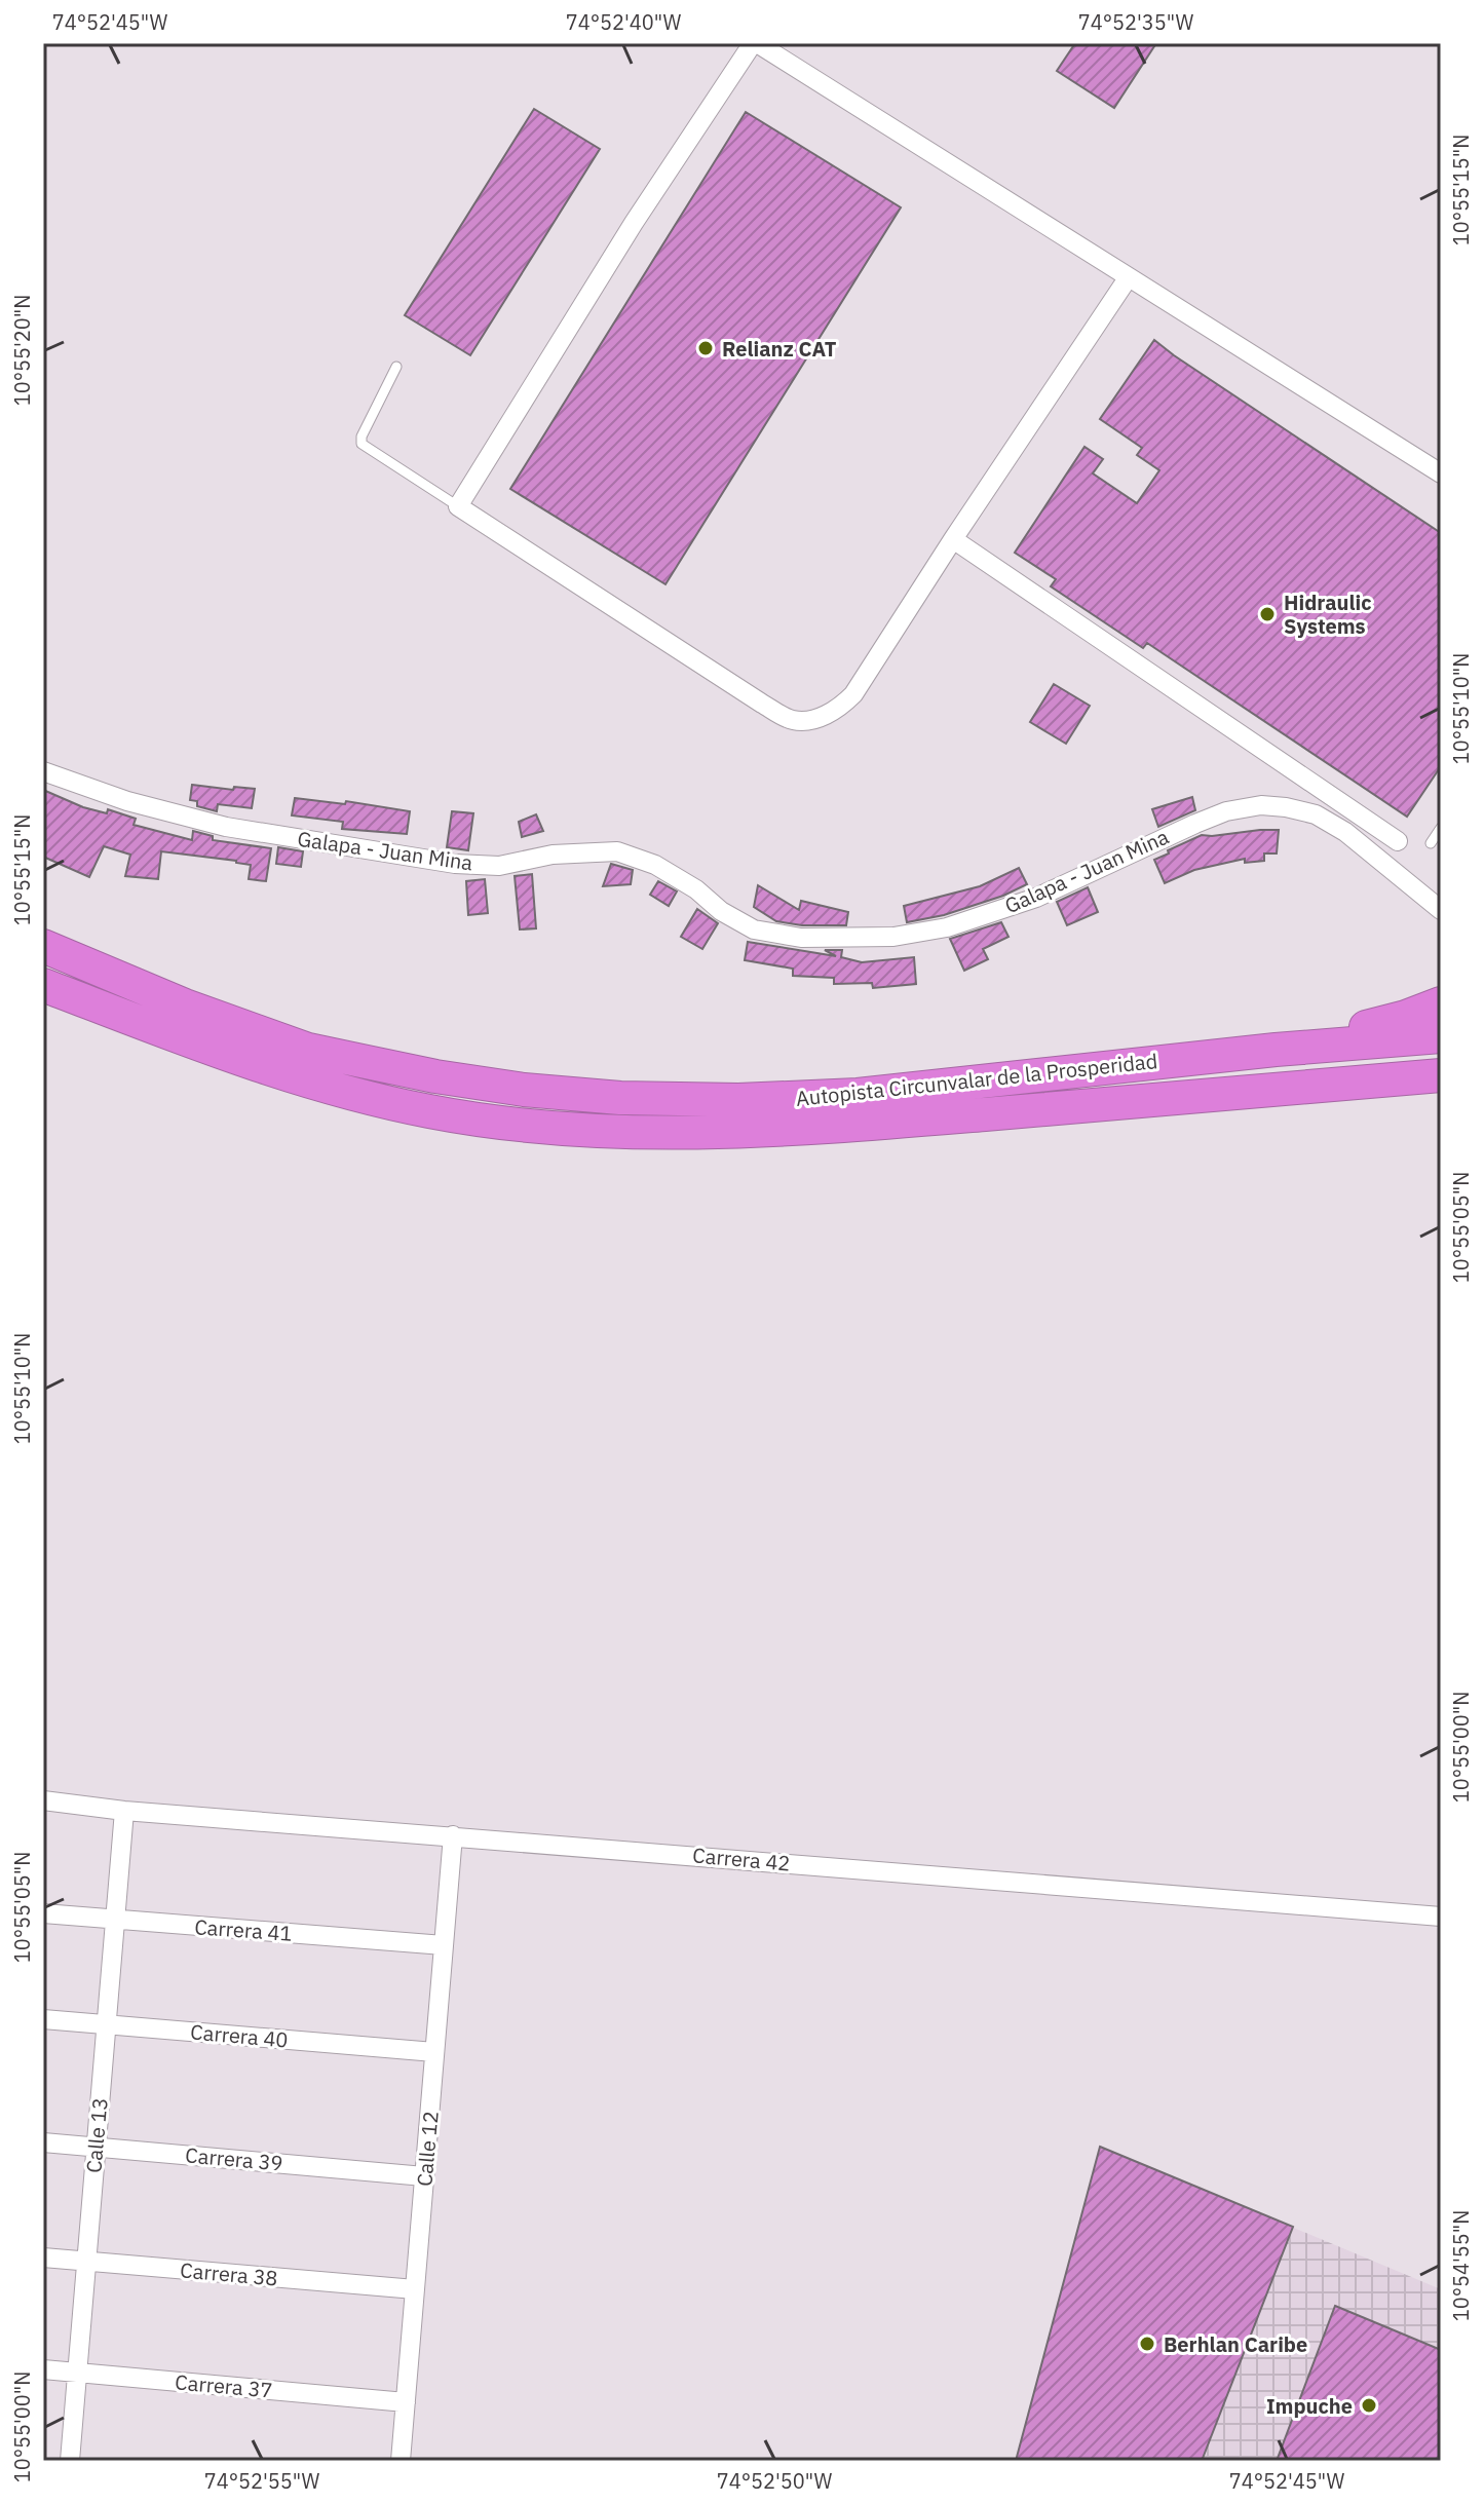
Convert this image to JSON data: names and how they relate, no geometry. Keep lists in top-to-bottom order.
{
  "streets": {
    "highway": ["Autopista Circunvalar de la Prosperidad"],
    "street": [
      "Galapa - Juan Mina",
      "Carrera 42",
      "Carrera 41",
      "Carrera 40",
      "Calle 13",
      "Calle 12",
      "Carrera 39",
      "Carrera 38",
      "Carrera 37"
    ]
  },
  "crossings": [
    ["Carrera 42", "Calle 13"],
    ["Carrera 42", "Calle 12"],
    ["Carrera 41", "Calle 13"],
    ["Carrera 41", "Calle 12"],
    ["Carrera 40", "Calle 13"],
    ["Carrera 40", "Calle 12"],
    ["Calle 13", "Carrera 39"],
    ["Calle 13", "Carrera 38"],
    ["Calle 13", "Carrera 37"],
    ["Calle 12", "Carrera 39"],
    ["Calle 12", "Carrera 38"],
    ["Calle 12", "Carrera 37"]
  ],
  "places": [
    "Relianz CAT",
    "Hidraulic Systems",
    "Berhlan Caribe",
    "Impuche"
  ],
  "coordinates": [
    "74°52'45\"W",
    "74°52'40\"W",
    "74°52'35\"W",
    "10°55'15\"N",
    "10°55'20\"N",
    "10°55'10\"N",
    "10°55'05\"N",
    "10°55'00\"N",
    "10°54'55\"N",
    "74°52'55\"W",
    "74°52'50\"W"
  ]
}
